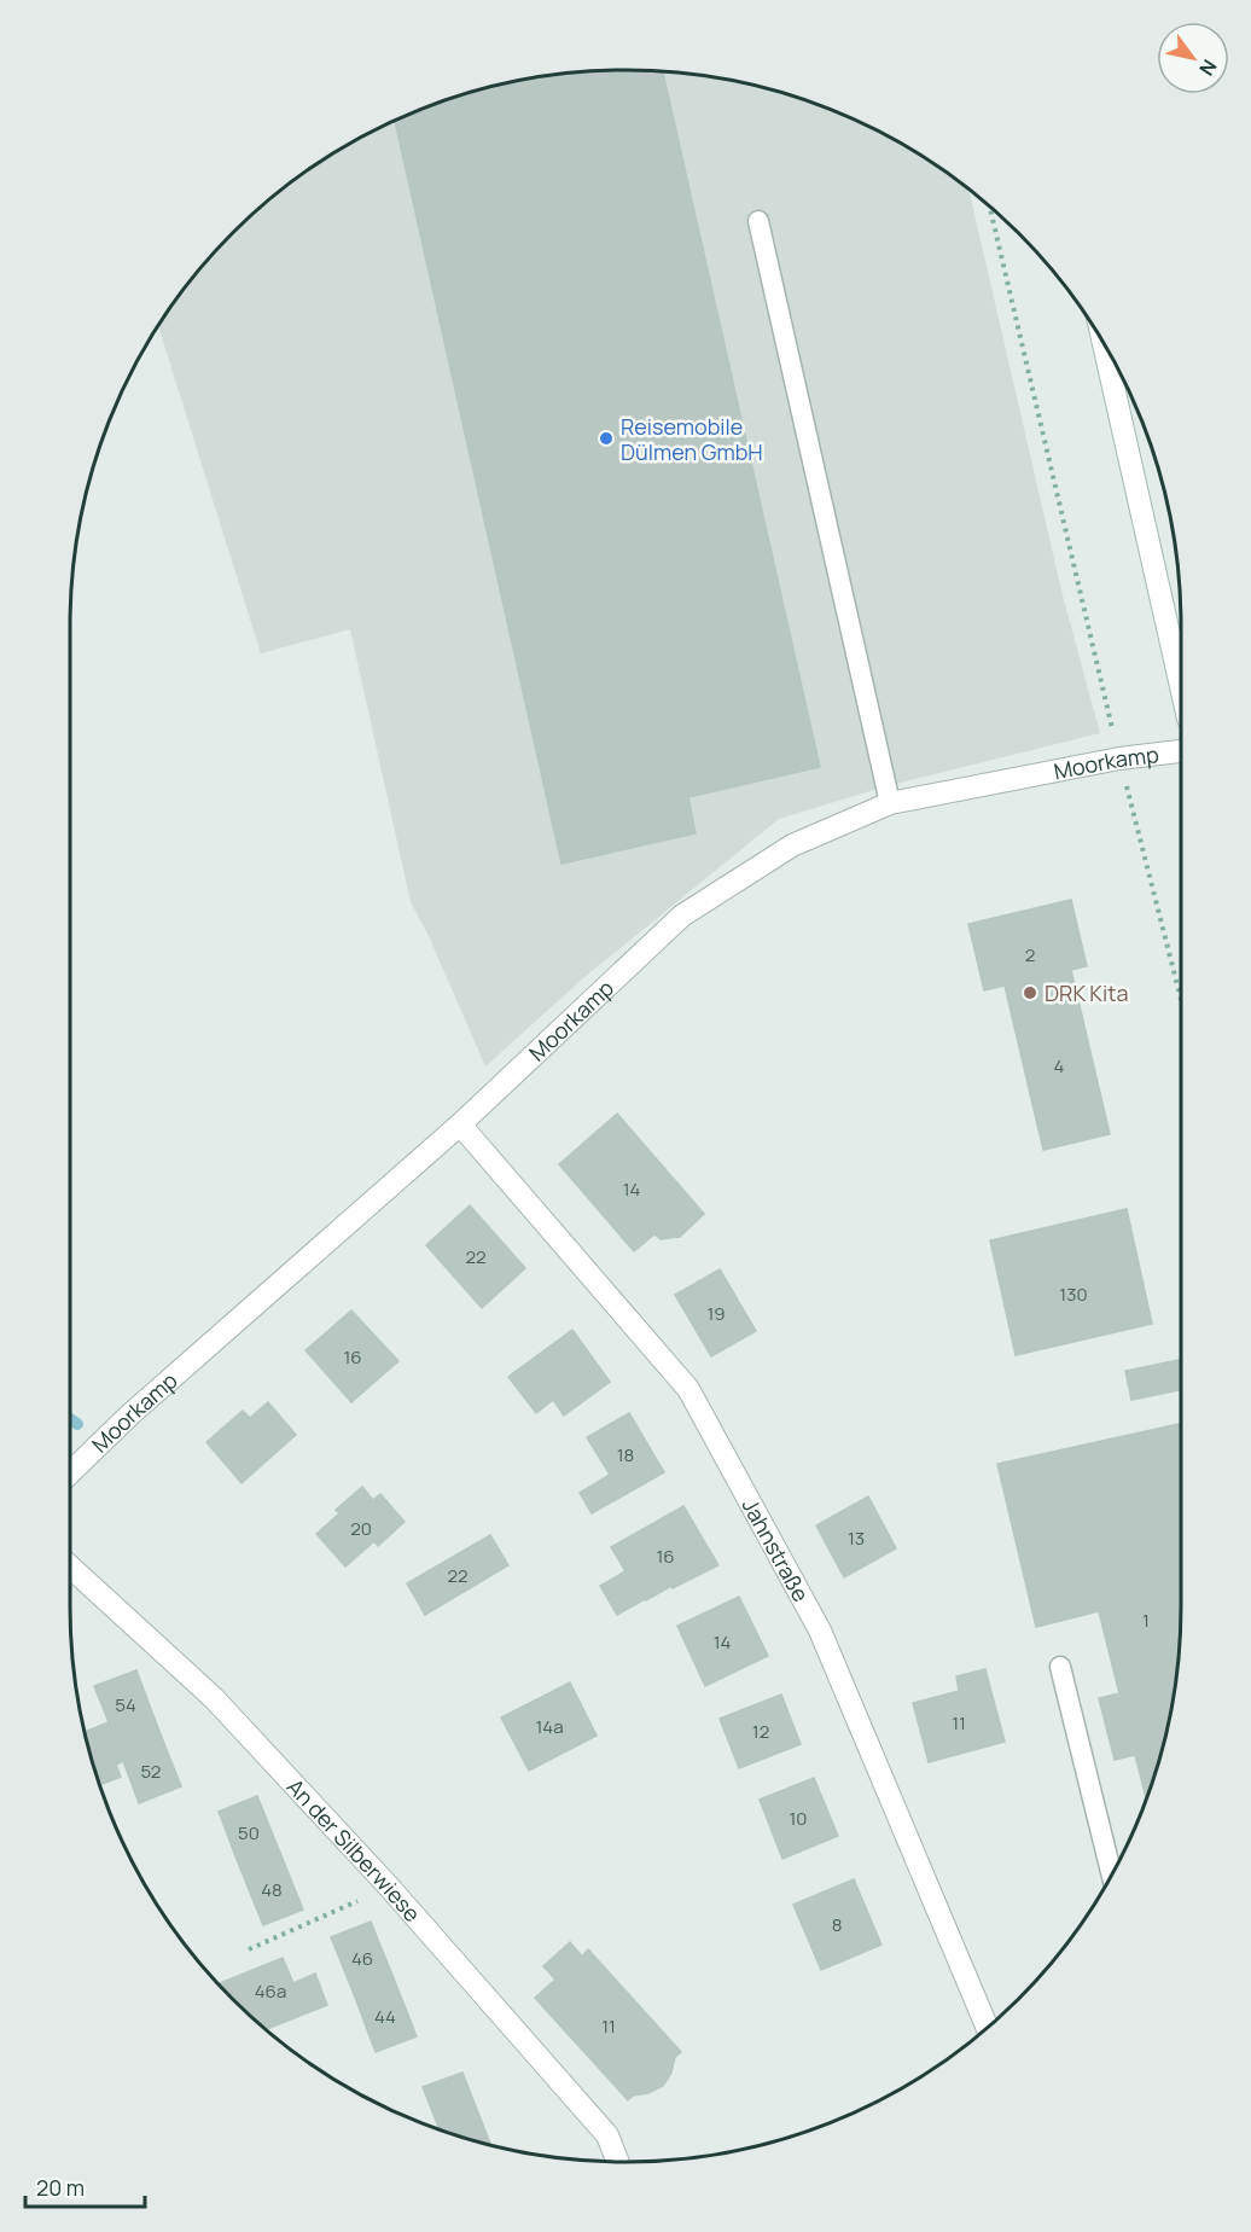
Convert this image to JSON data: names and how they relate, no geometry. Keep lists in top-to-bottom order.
{
  "streets": {
    "street": ["Moorkamp", "Jahnstraße", "An der Silberwiese"]
  },
  "crossings": [
    ["Moorkamp", "Jahnstraße"]
  ],
  "places": ["Reisemobile Dülmen GmbH", "DRK Kita"],
  "house_numbers": [
    "2",
    "4",
    "14",
    "22",
    "130",
    "19",
    "16",
    "18",
    "20",
    "13",
    "16",
    "22",
    "1",
    "14",
    "54",
    "11",
    "14a",
    "12",
    "52",
    "10",
    "50",
    "48",
    "8",
    "46",
    "46a",
    "44",
    "11"
  ],
  "scale_bar": "20 m",
  "north": "bottom right"
}
